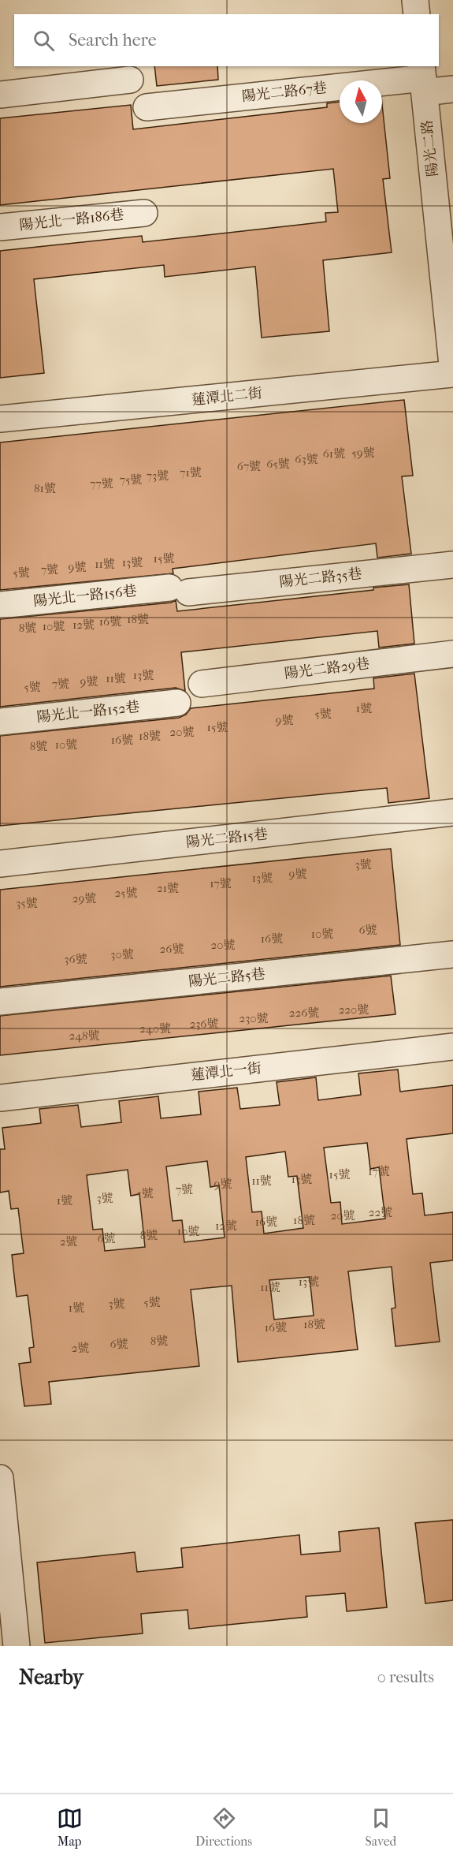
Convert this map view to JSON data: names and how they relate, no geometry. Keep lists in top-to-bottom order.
{
  "streets": {
    "street": [
      "陽光二路67巷",
      "陽光二路",
      "陽光北一路186巷",
      "蓮潭北二街",
      "陽光二路35巷",
      "陽光北一路156巷",
      "陽光二路29巷",
      "陽光北一路152巷",
      "陽光二路15巷",
      "陽光二路5巷",
      "蓮潭北一街"
    ]
  },
  "crossings": [
    ["陽光二路67巷", "陽光二路"],
    ["陽光二路", "蓮潭北二街"],
    ["陽光二路35巷", "陽光北一路156巷"]
  ],
  "house_numbers": [
    "59號",
    "61號",
    "63號",
    "65號",
    "67號",
    "71號",
    "73號",
    "75號",
    "77號",
    "81號",
    "15號",
    "13號",
    "11號",
    "9號",
    "7號",
    "5號",
    "18號",
    "16號",
    "12號",
    "10號",
    "8號",
    "13號",
    "11號",
    "9號",
    "7號",
    "5號",
    "1號",
    "5號",
    "9號",
    "15號",
    "20號",
    "18號",
    "16號",
    "10號",
    "8號",
    "3號",
    "9號",
    "13號",
    "17號",
    "21號",
    "25號",
    "29號",
    "35號",
    "6號",
    "10號",
    "16號",
    "20號",
    "26號",
    "30號",
    "36號",
    "220號",
    "226號",
    "230號",
    "236號",
    "240號",
    "248號",
    "17號",
    "15號",
    "13號",
    "11號",
    "9號",
    "7號",
    "5號",
    "3號",
    "1號",
    "22號",
    "20號",
    "18號",
    "16號",
    "12號",
    "10號",
    "8號",
    "6號",
    "2號",
    "13號",
    "11號",
    "5號",
    "3號",
    "1號",
    "18號",
    "16號",
    "8號",
    "6號",
    "2號"
  ],
  "north": "top",
  "page": {
    "search": "Search here",
    "heading": ["Nearby", "0 results"],
    "nav": ["Map", "Directions", "Saved"]
  }
}
